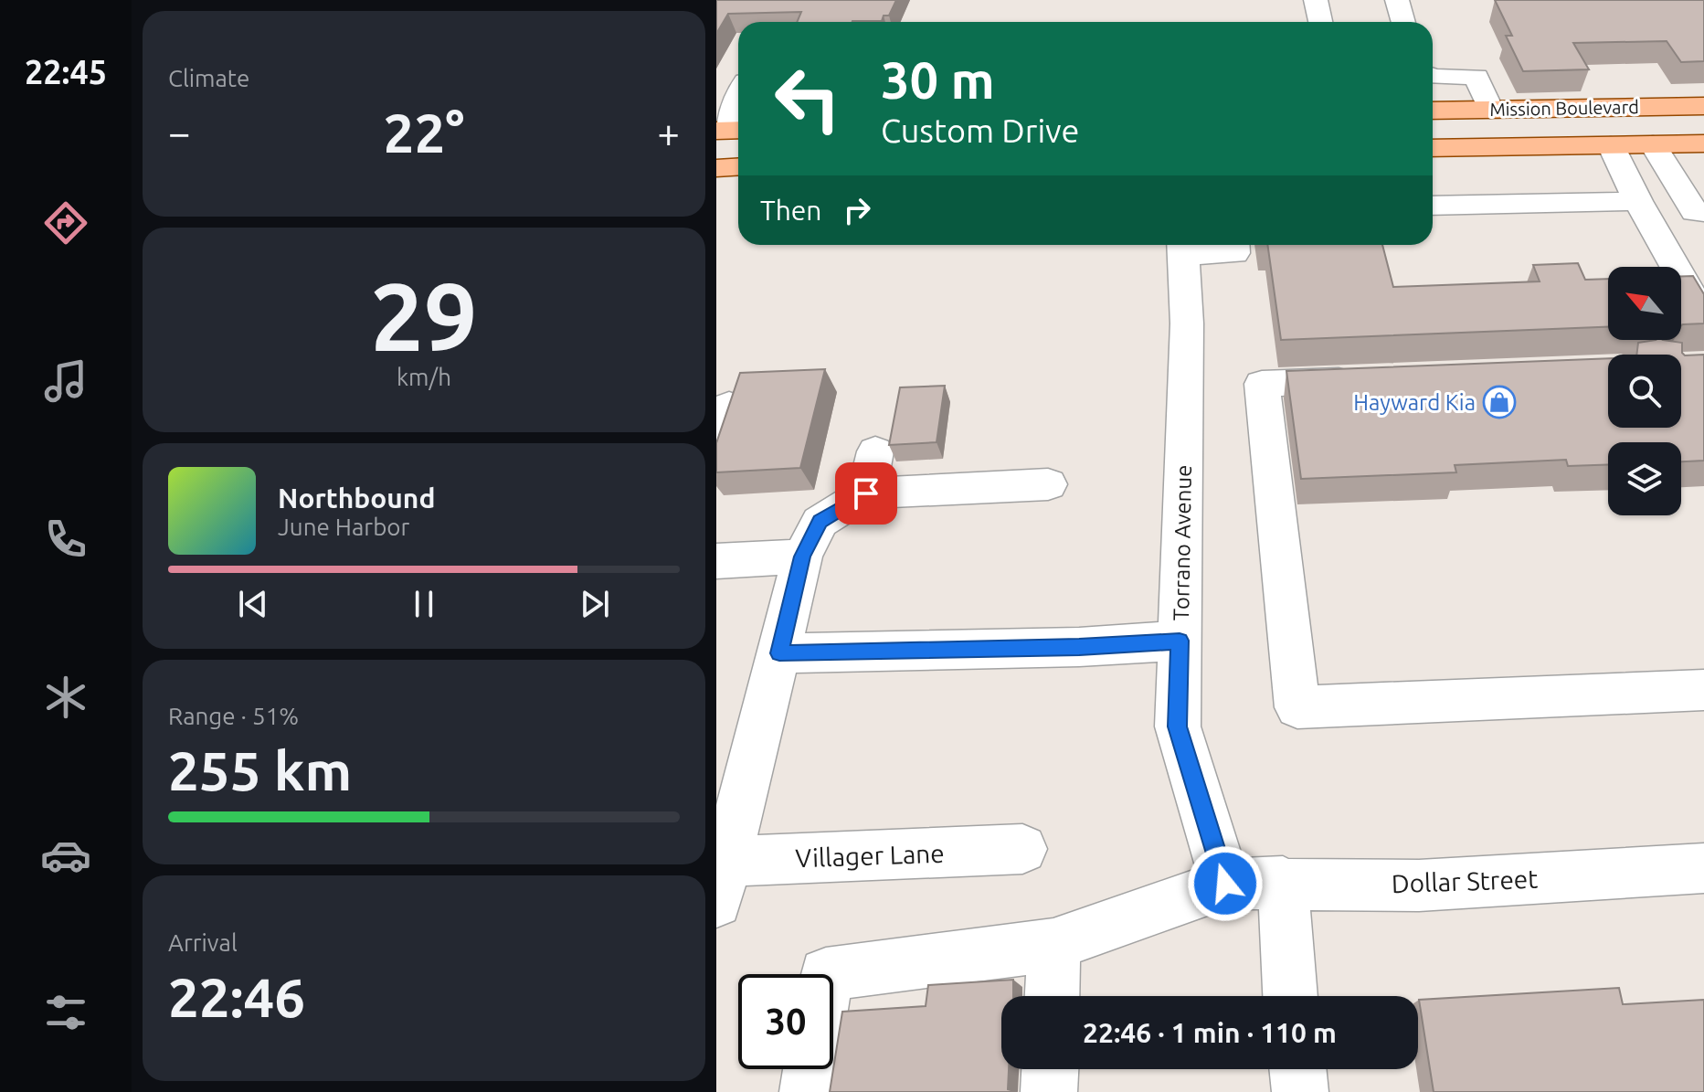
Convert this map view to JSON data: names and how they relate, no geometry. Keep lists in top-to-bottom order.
{
  "streets": {
    "main road": ["Mission Boulevard"],
    "street": ["Torrano Avenue", "Villager Lane", "Dollar Street"]
  },
  "crossings": [
    ["Torrano Avenue", "Dollar Street"]
  ],
  "places": {
    "shop": ["Hayward Kia"]
  },
  "north": "top left",
  "page": {
    "tabs": "22:45",
    "tile": [
      "Climate",
      ["29", "km/h"],
      ["Range · 51%", "255 km"],
      ["Arrival", "22:46"]
    ],
    "turn": ["30 m", "Custom Drive"],
    "heat": ["−", "22°", "+"],
    "then": "Then",
    "song": ["Northbound", "June Harbor"],
    "limit": "30",
    "trip": "22:46 · 1 min · 110 m"
  }
}
